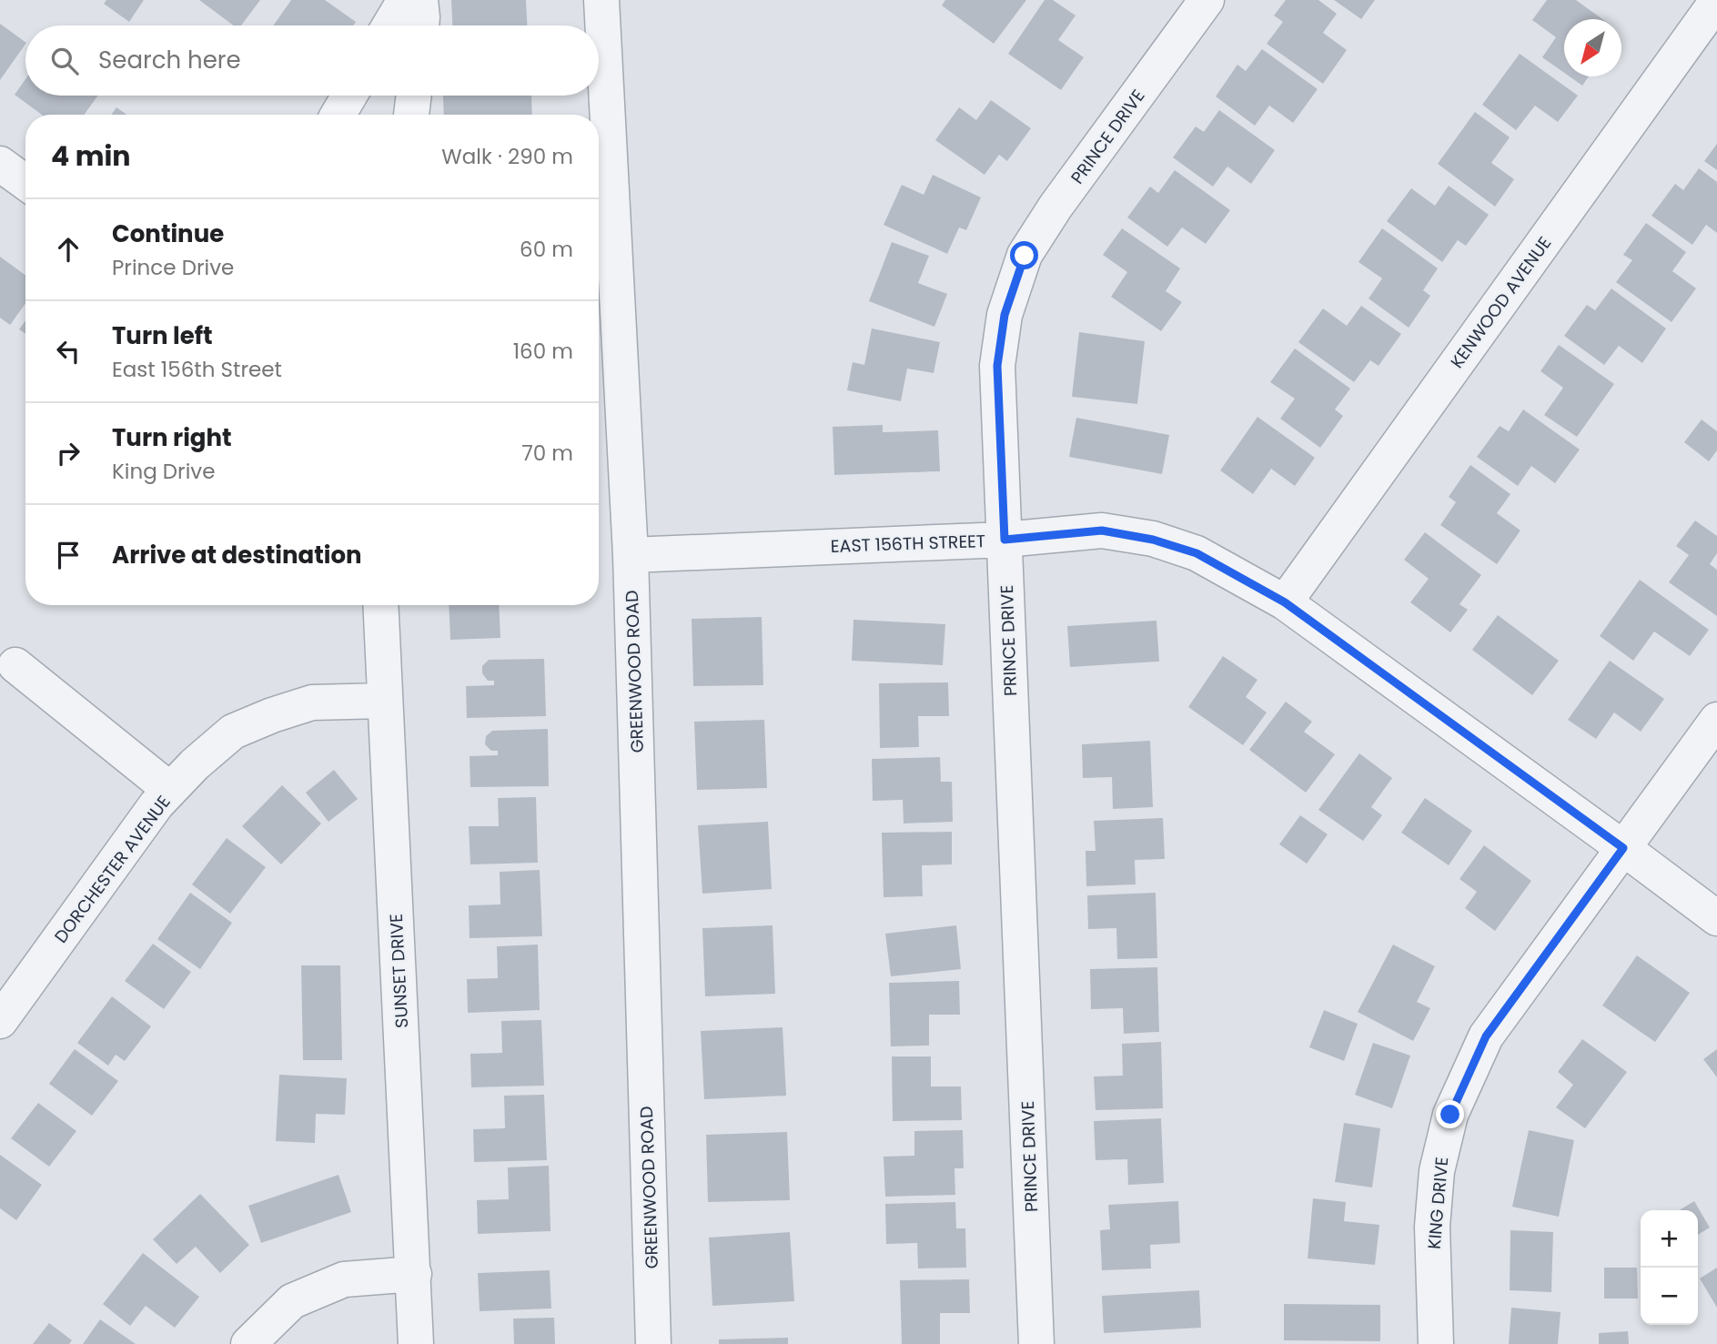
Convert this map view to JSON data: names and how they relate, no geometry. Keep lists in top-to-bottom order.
{
  "streets": {
    "street": [
      "PRINCE DRIVE",
      "KENWOOD AVENUE",
      "EAST 156TH STREET",
      "GREENWOOD ROAD",
      "DORCHESTER AVENUE",
      "SUNSET DRIVE",
      "KING DRIVE"
    ]
  },
  "crossings": [
    ["PRINCE DRIVE", "EAST 156TH STREET"],
    ["KENWOOD AVENUE", "EAST 156TH STREET"],
    ["EAST 156TH STREET", "GREENWOOD ROAD"],
    ["EAST 156TH STREET", "KING DRIVE"],
    ["DORCHESTER AVENUE", "SUNSET DRIVE"]
  ],
  "north": "bottom left",
  "page": {
    "search": "Search here",
    "heading": ["4 min", "Walk · 290 m"],
    "list": [
      ["Continue", "Prince Drive", "60 m"],
      ["Turn left", "East 156th Street", "160 m"],
      ["Turn right", "King Drive", "70 m"],
      "Arrive at destination"
    ],
    "map_buttons": ["+", "−"]
  }
}
